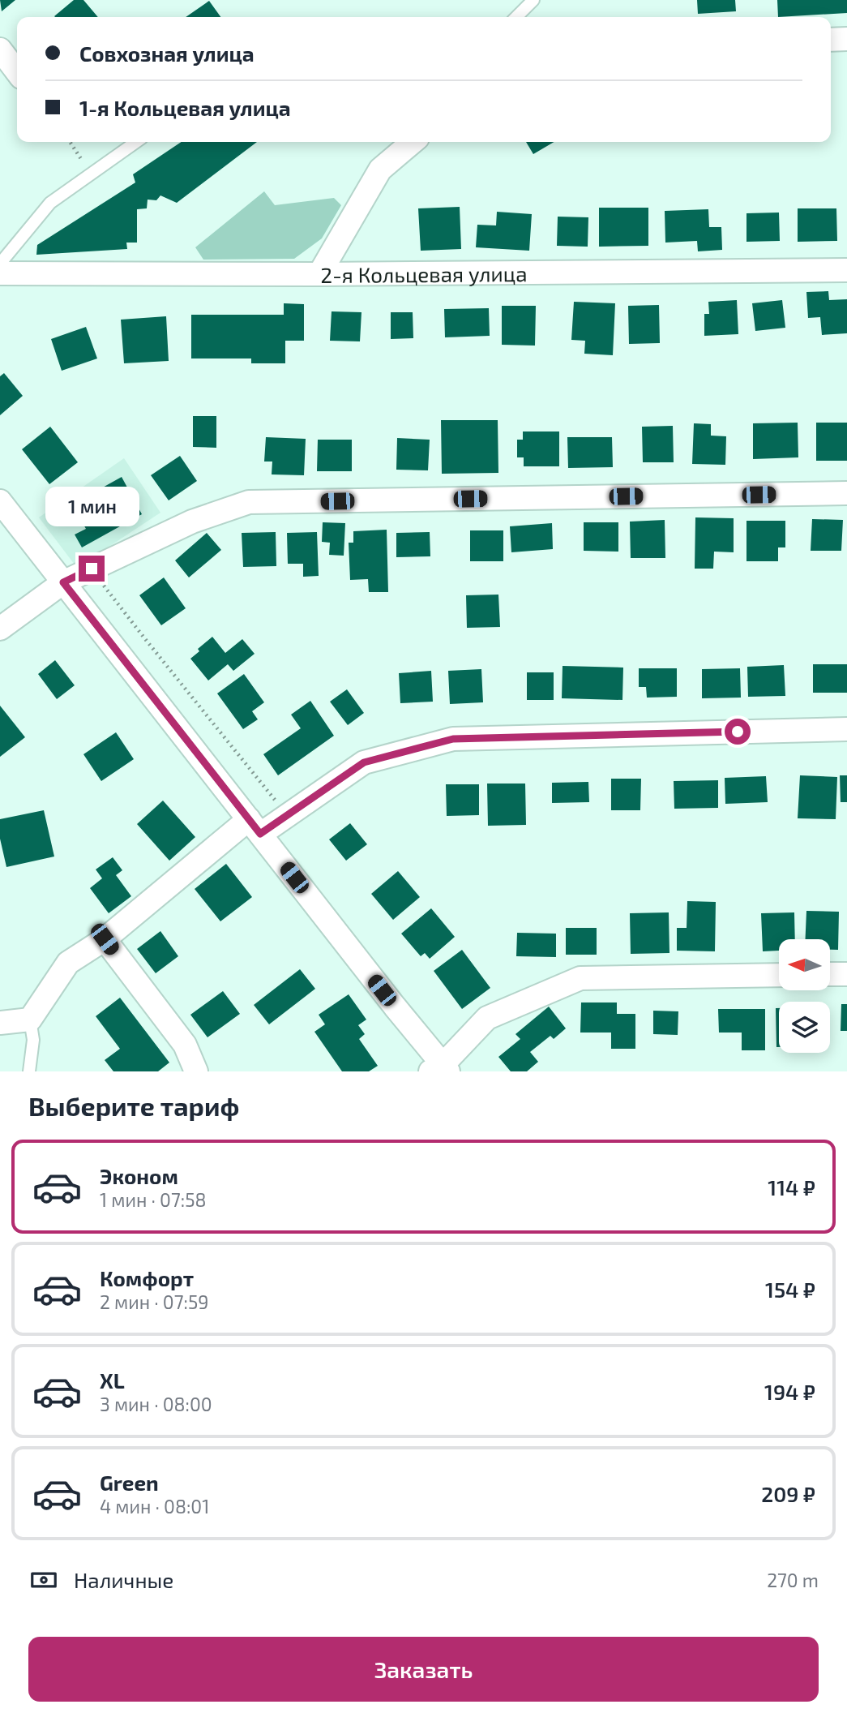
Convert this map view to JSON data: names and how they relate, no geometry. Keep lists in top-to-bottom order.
{
  "streets": {
    "street": ["2-я Кольцевая улица"]
  },
  "north": "left",
  "page": {
    "banner": ["Совхозная улица", "1-я Кольцевая улица"],
    "bubble": "1 мин",
    "heading": "Выберите тариф",
    "list": [
      {
        "name": "Эконом",
        "note": "1 мин · 07:58",
        "value": "114 ₽"
      },
      {
        "name": "Комфорт",
        "note": "2 мин · 07:59",
        "value": "154 ₽"
      },
      {
        "name": "XL",
        "note": "3 мин · 08:00",
        "value": "194 ₽"
      },
      {
        "name": "Green",
        "note": "4 мин · 08:01",
        "value": "209 ₽"
      }
    ],
    "pay": ["Наличные", "270 m"],
    "buttons": "Заказать"
  }
}
